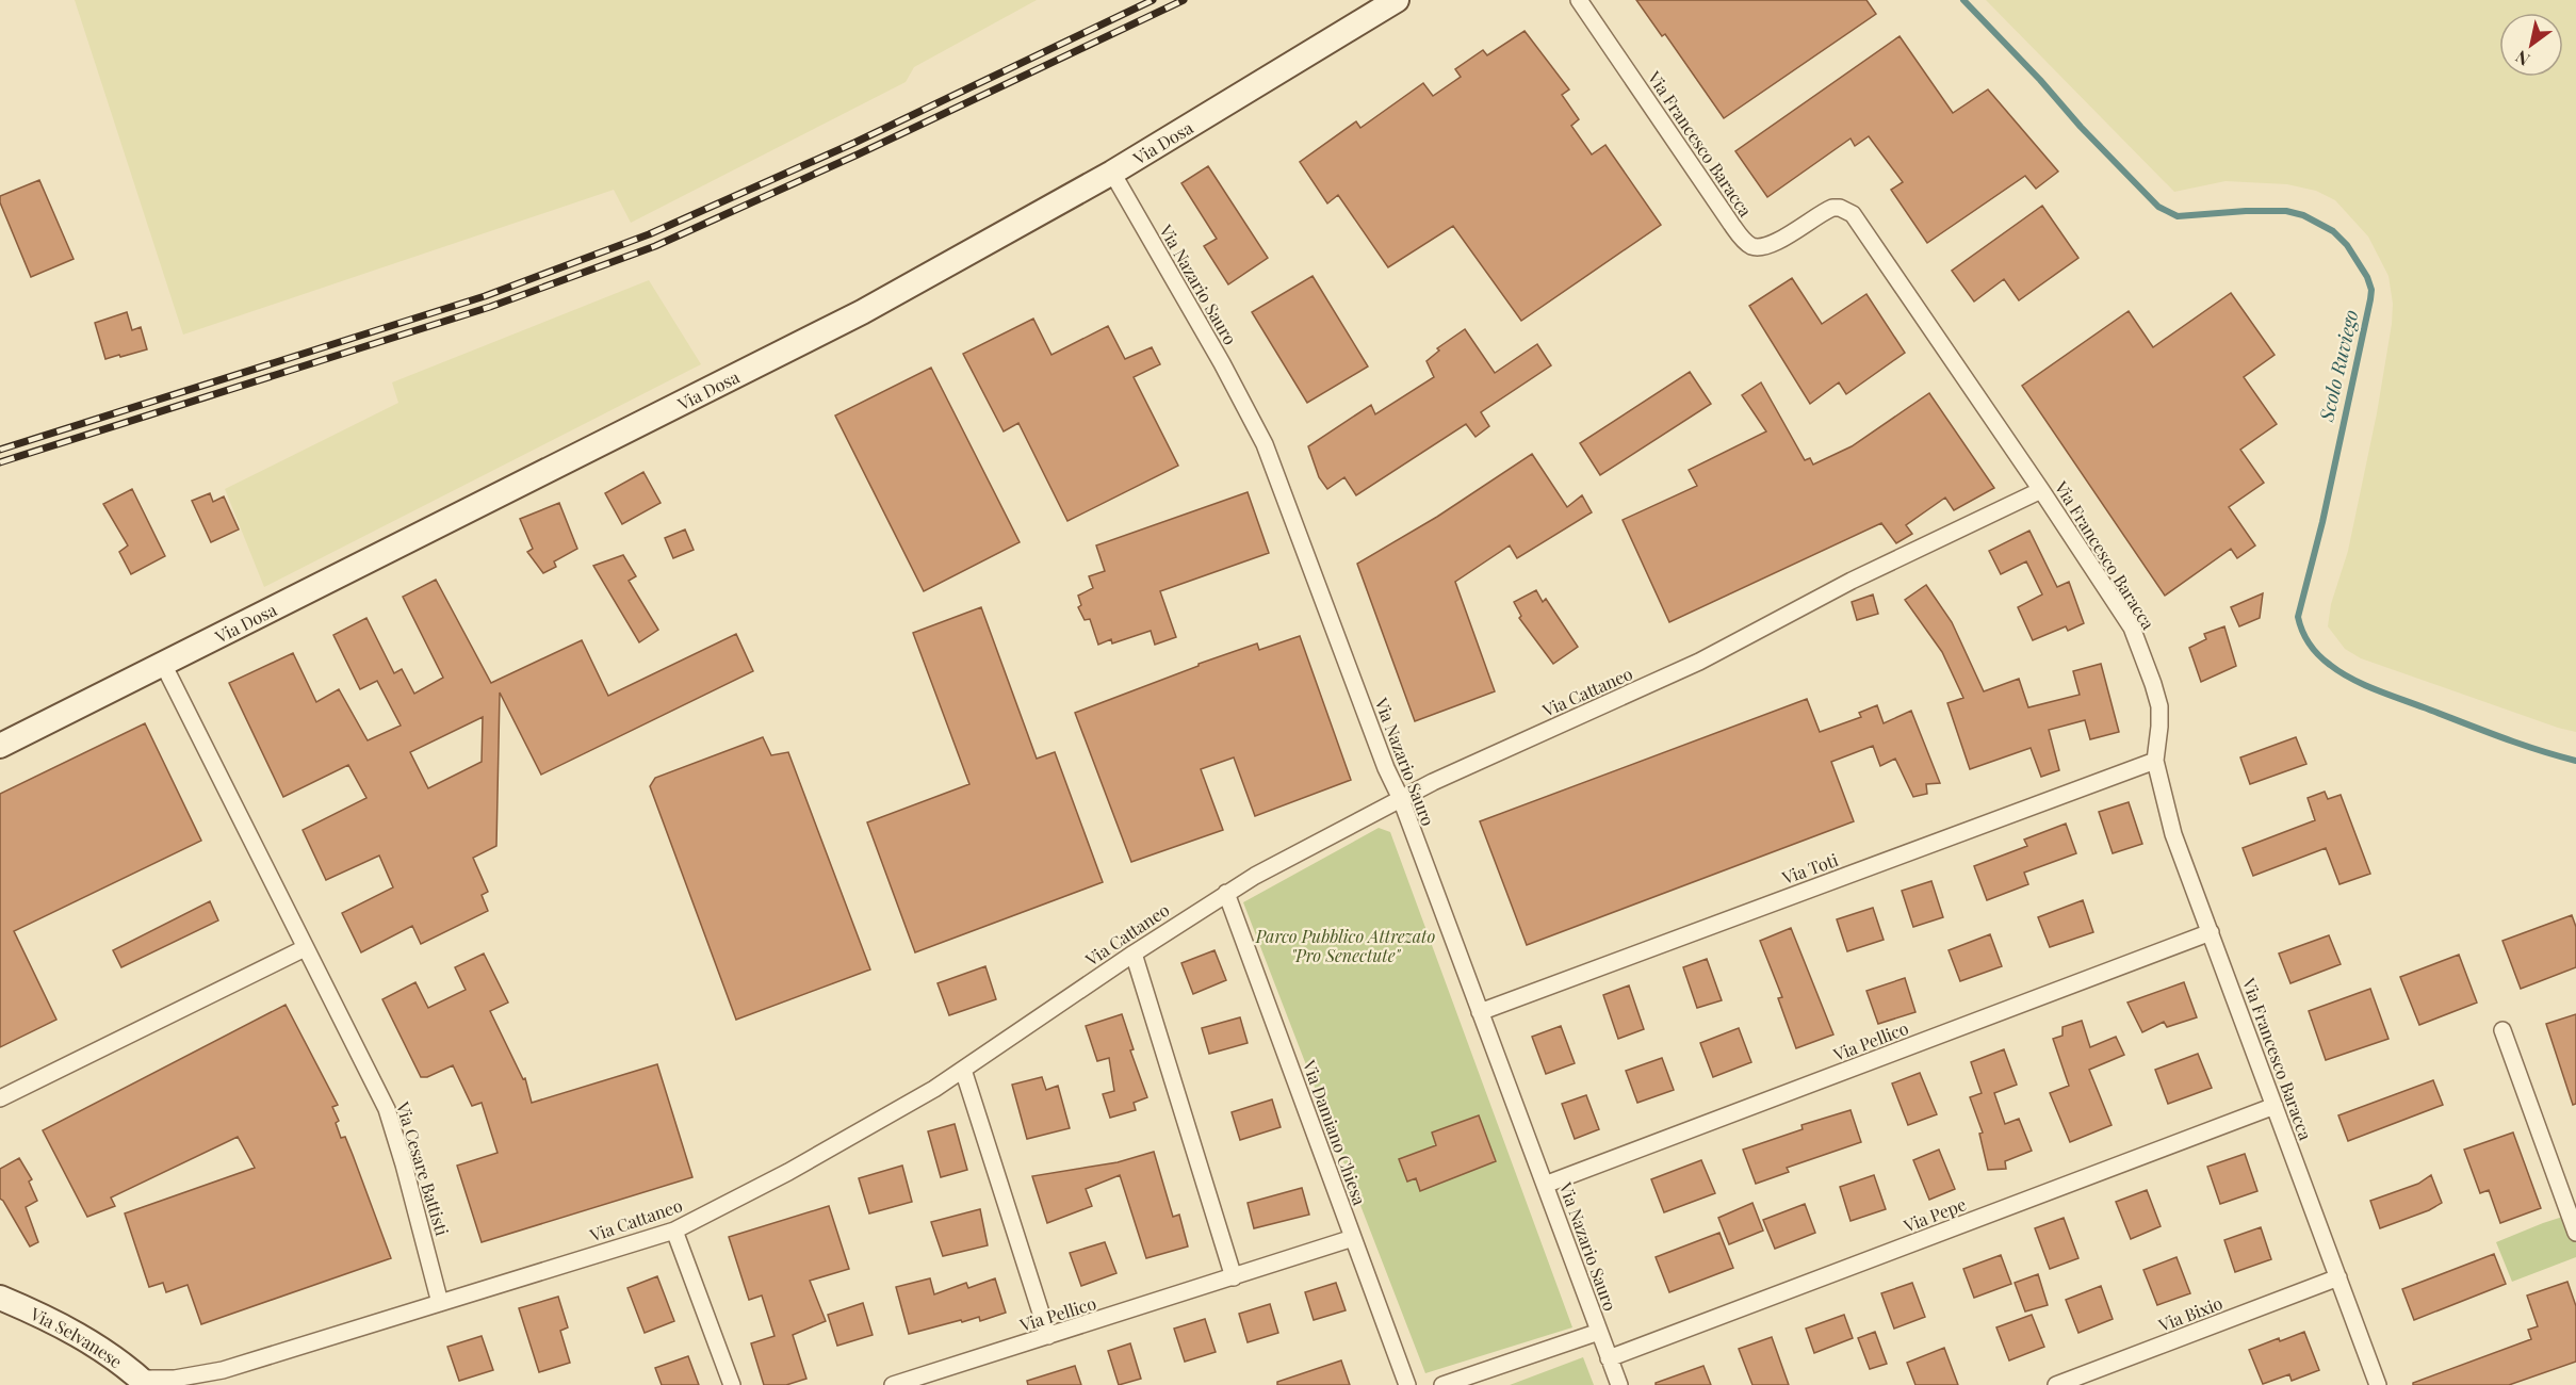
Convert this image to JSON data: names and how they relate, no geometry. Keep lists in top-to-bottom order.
{
  "streets": {
    "street": [
      "Via Dosa",
      "Via Francesco Baracca",
      "Via Nazario Sauro",
      "Via Cattaneo",
      "Via Toti",
      "Via Pellico",
      "Via Damiano Chiesa",
      "Via Cesare Battisti",
      "Via Pepe",
      "Via Bixio",
      "Via Selvanese"
    ]
  },
  "crossings": [
    ["Via Dosa", "Via Nazario Sauro"],
    ["Via Dosa", "Via Cesare Battisti"],
    ["Via Francesco Baracca", "Via Cattaneo"],
    ["Via Francesco Baracca", "Via Toti"],
    ["Via Francesco Baracca", "Via Pellico"],
    ["Via Francesco Baracca", "Via Pepe"],
    ["Via Francesco Baracca", "Via Bixio"],
    ["Via Nazario Sauro", "Via Cattaneo"],
    ["Via Nazario Sauro", "Via Toti"],
    ["Via Nazario Sauro", "Via Pellico"],
    ["Via Nazario Sauro", "Via Pepe"],
    ["Via Cattaneo", "Via Damiano Chiesa"],
    ["Via Cattaneo", "Via Cesare Battisti"],
    ["Via Cattaneo", "Via Selvanese"],
    ["Via Pellico", "Via Damiano Chiesa"]
  ],
  "water": ["Scolo Ruviego"],
  "parks": ["Parco Pubblico Attrezato \"Pro Senectute\""],
  "north": "bottom left"
}
